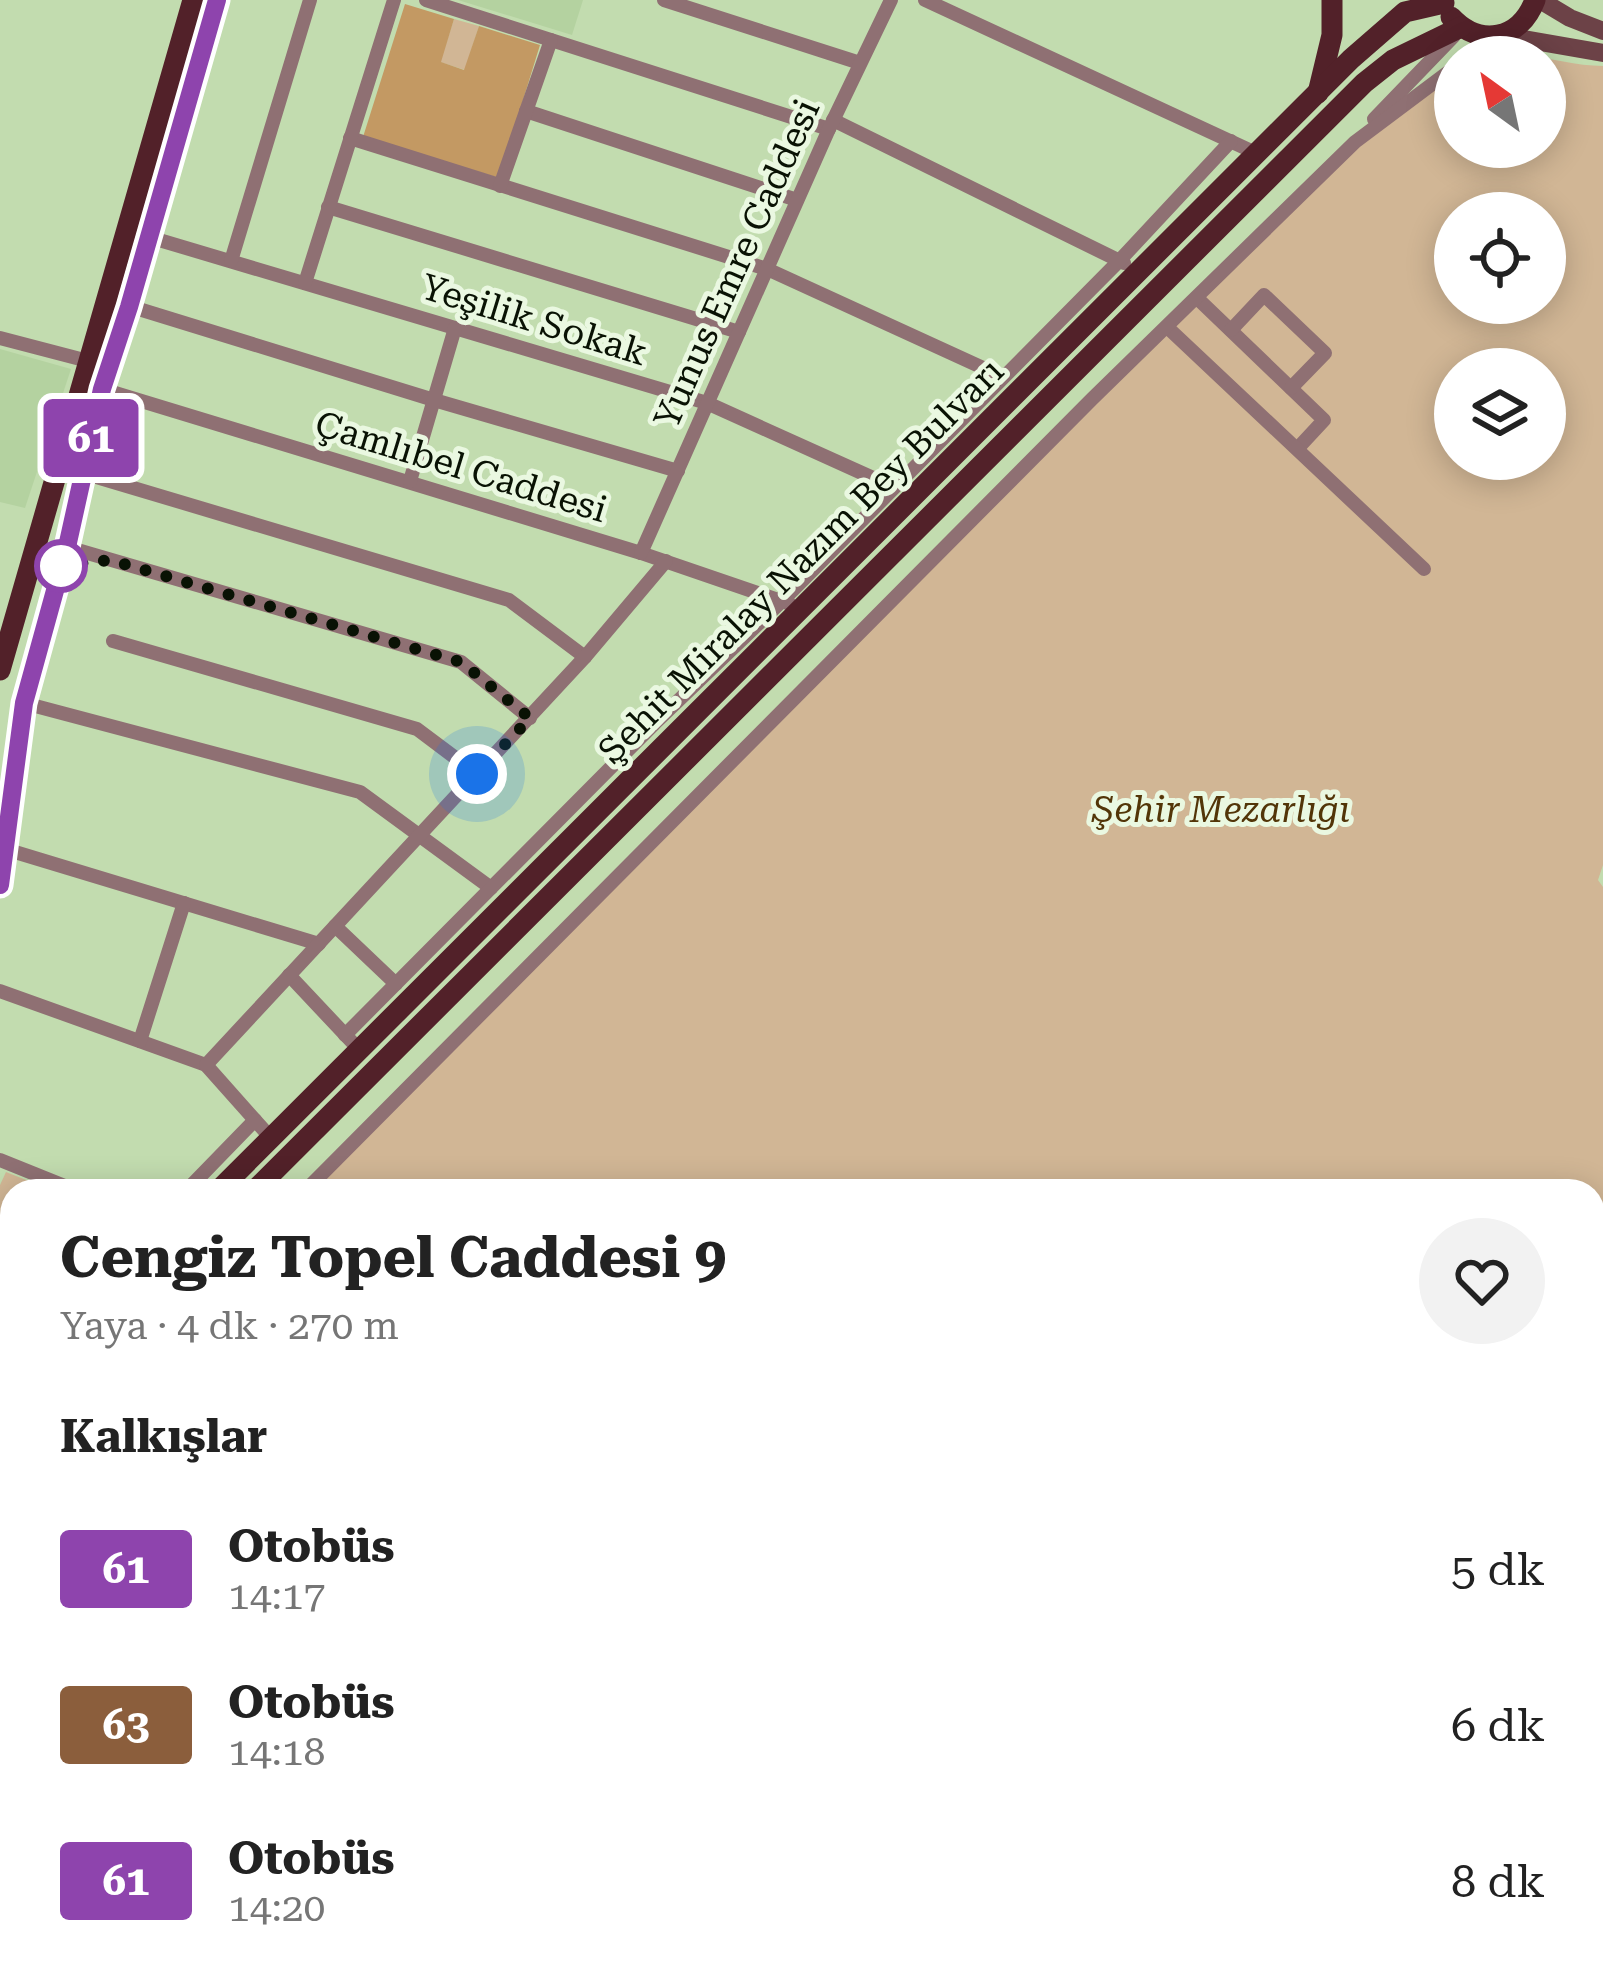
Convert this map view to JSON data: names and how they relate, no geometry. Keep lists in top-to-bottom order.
{
  "streets": {
    "main road": ["Şehit Miralay Nazım Bey Bulvarı"],
    "street": ["Yunus Emre Caddesi", "Yeşilik Sokak", "Çamlıbel Caddesi"]
  },
  "crossings": [
    ["Yunus Emre Caddesi", "Yeşilik Sokak"],
    ["Yunus Emre Caddesi", "Çamlıbel Caddesi"],
    ["Çamlıbel Caddesi", "Şehit Miralay Nazım Bey Bulvarı"]
  ],
  "parks": ["Şehir Mezarlığı"],
  "lines": ["bus line 61"],
  "north": "top left",
  "page": {
    "on_map": "61",
    "heading": [
      ["Cengiz Topel Caddesi 9", "Yaya · 4 dk · 270 m"],
      "Kalkışlar"
    ],
    "list": [
      {
        "mark": "61",
        "name": "Otobüs",
        "note": "14:17",
        "value": "5 dk"
      },
      {
        "mark": "63",
        "name": "Otobüs",
        "note": "14:18",
        "value": "6 dk"
      },
      {
        "mark": "61",
        "name": "Otobüs",
        "note": "14:20",
        "value": "8 dk"
      }
    ]
  }
}
